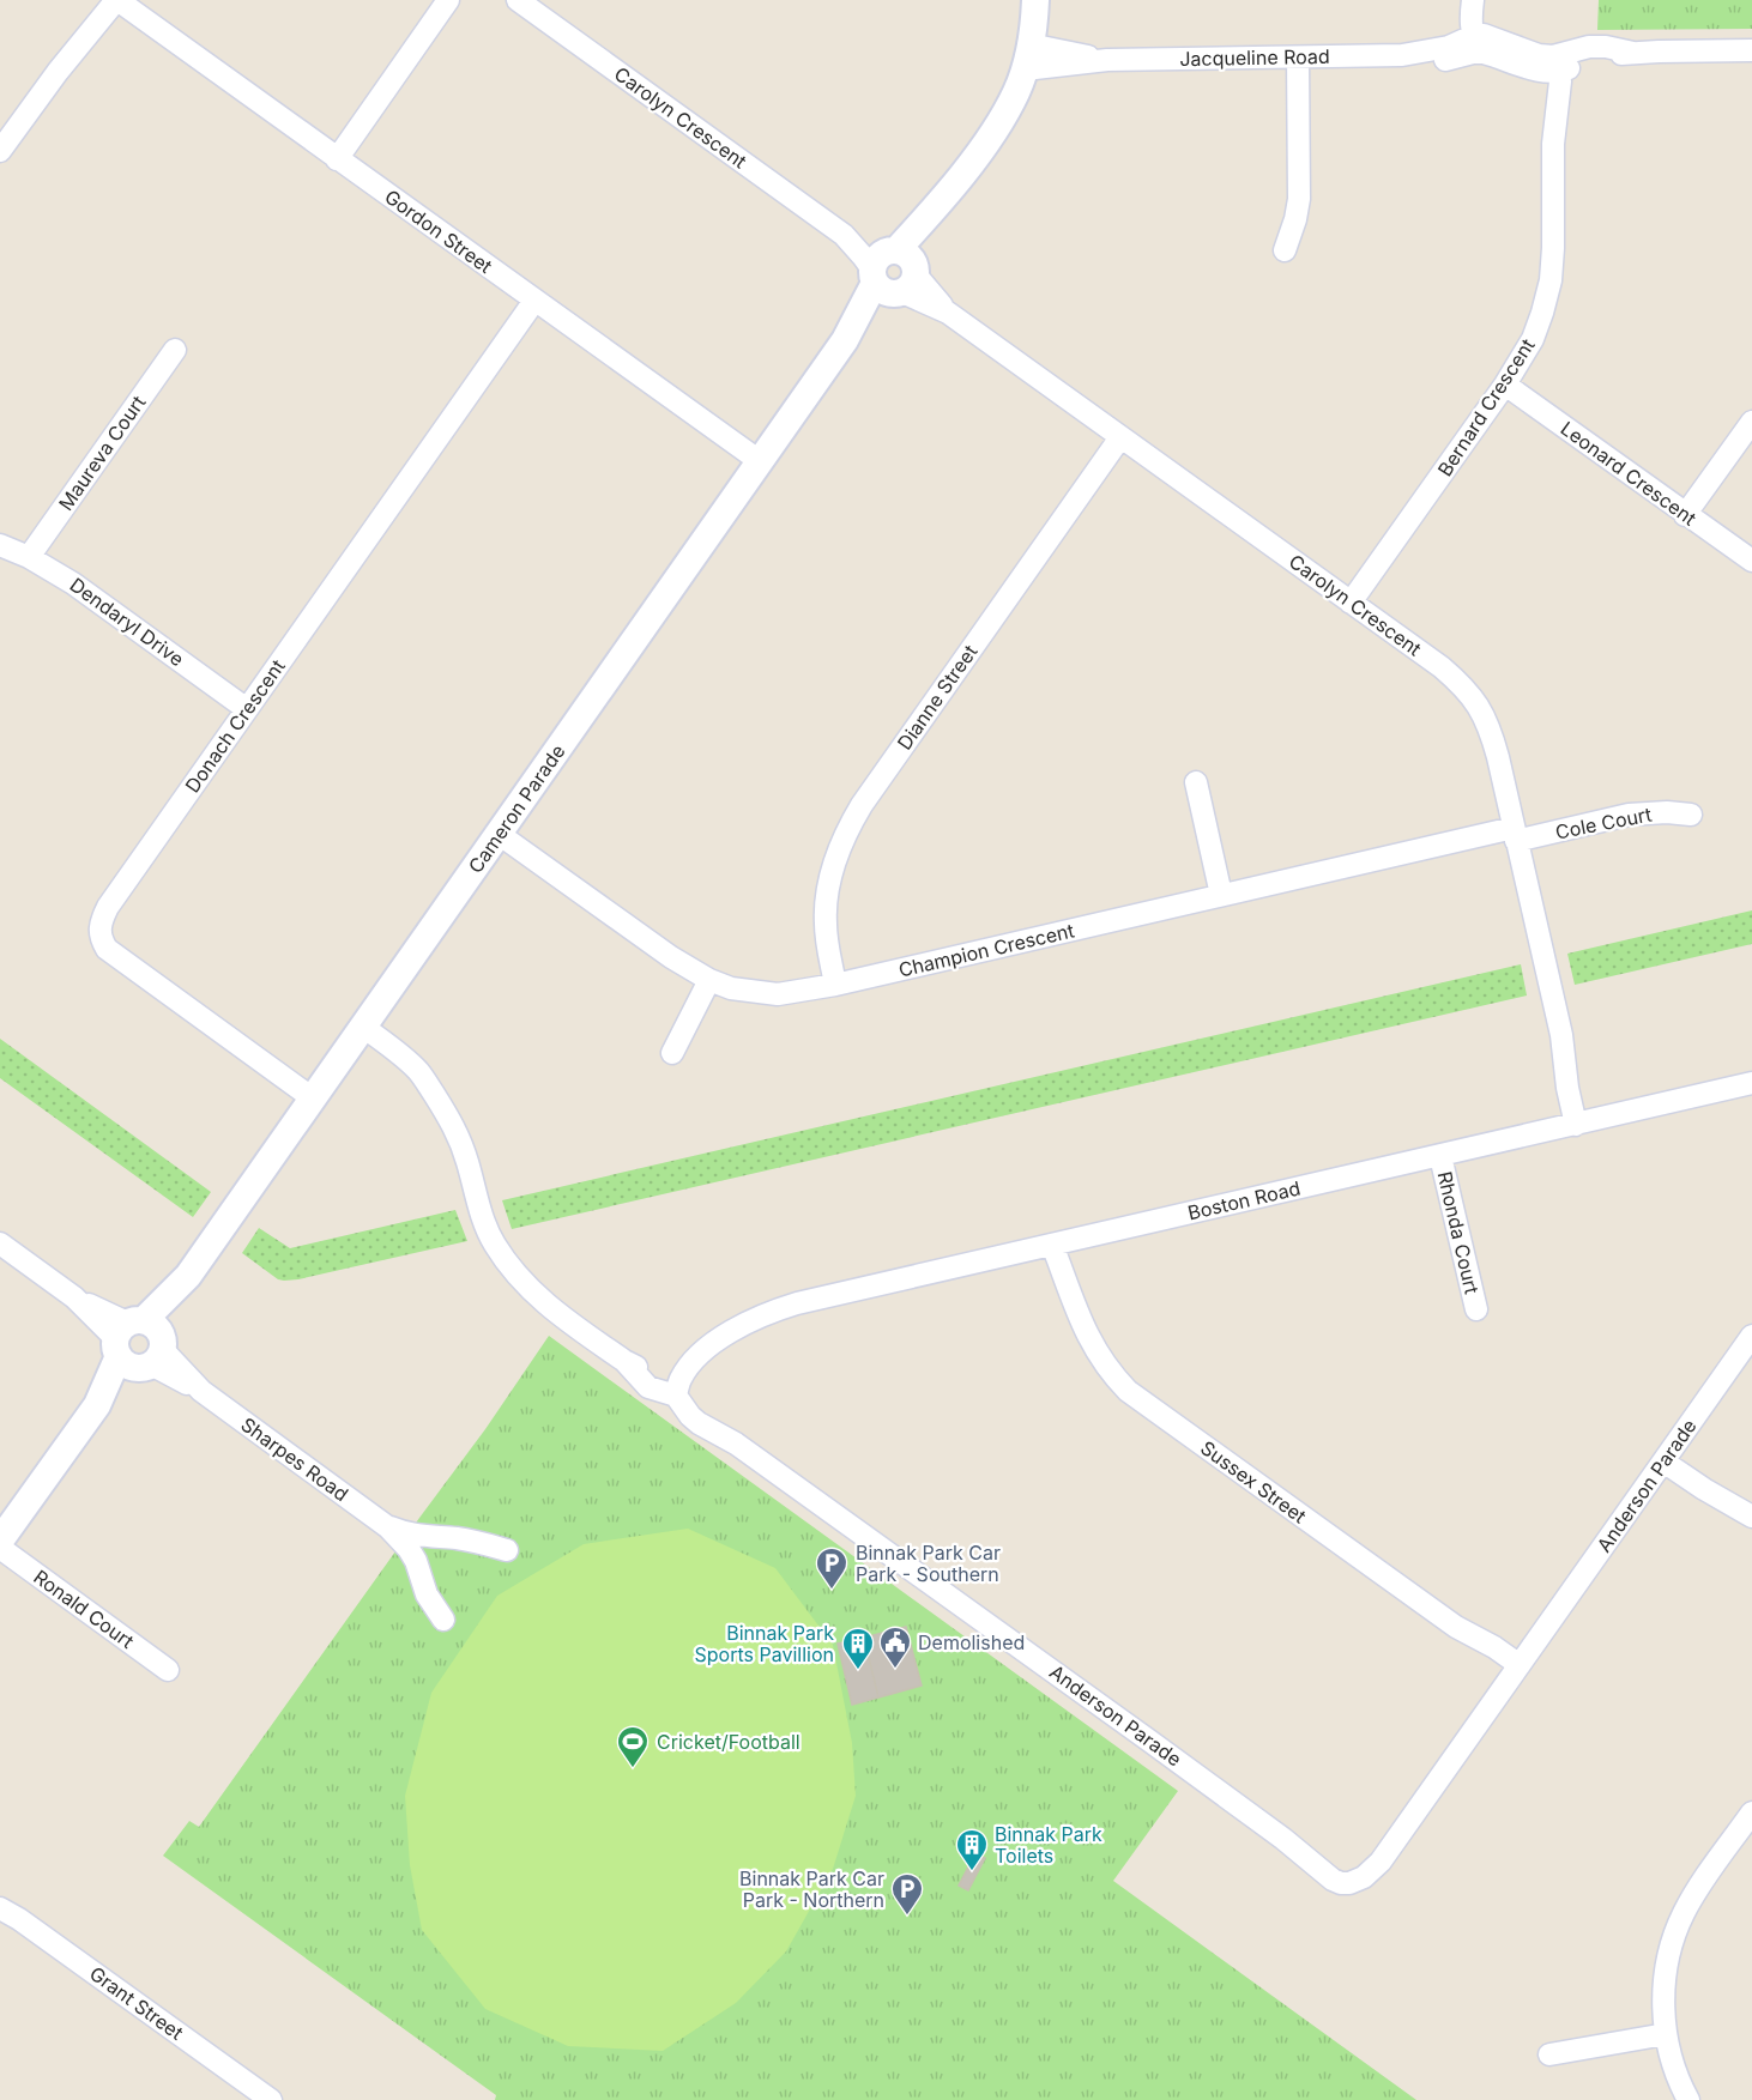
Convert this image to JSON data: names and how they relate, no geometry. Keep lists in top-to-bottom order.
{
  "streets": {
    "street": [
      "Jacqueline Road",
      "Carolyn Crescent",
      "Gordon Street",
      "Bernard Crescent",
      "Maureva Court",
      "Leonard Crescent",
      "Dendaryl Drive",
      "Dianne Street",
      "Donach Crescent",
      "Cameron Parade",
      "Cole Court",
      "Champion Crescent",
      "Boston Road",
      "Rhonda Court",
      "Sharpes Road",
      "Sussex Street",
      "Anderson Parade",
      "Ronald Court",
      "Grant Street"
    ]
  },
  "crossings": [
    ["Jacqueline Road", "Cameron Parade"],
    ["Carolyn Crescent", "Bernard Crescent"],
    ["Carolyn Crescent", "Dianne Street"],
    ["Carolyn Crescent", "Cameron Parade"],
    ["Carolyn Crescent", "Cole Court"],
    ["Carolyn Crescent", "Champion Crescent"],
    ["Carolyn Crescent", "Boston Road"],
    ["Gordon Street", "Donach Crescent"],
    ["Gordon Street", "Cameron Parade"],
    ["Bernard Crescent", "Leonard Crescent"],
    ["Maureva Court", "Dendaryl Drive"],
    ["Dendaryl Drive", "Donach Crescent"],
    ["Dianne Street", "Champion Crescent"],
    ["Donach Crescent", "Cameron Parade"],
    ["Cameron Parade", "Champion Crescent"],
    ["Cameron Parade", "Sharpes Road"],
    ["Cameron Parade", "Anderson Parade"],
    ["Cole Court", "Champion Crescent"],
    ["Boston Road", "Rhonda Court"],
    ["Boston Road", "Sussex Street"],
    ["Boston Road", "Anderson Parade"],
    ["Sussex Street", "Anderson Parade"]
  ],
  "places": {
    "parking": ["Binnak Park Car Park - Southern", "Binnak Park Car Park - Northern"],
    "public building": ["Demolished"],
    "building": ["Binnak Park Sports Pavillion", "Binnak Park Toilets"],
    "sports": ["Cricket/Football"]
  }
}
